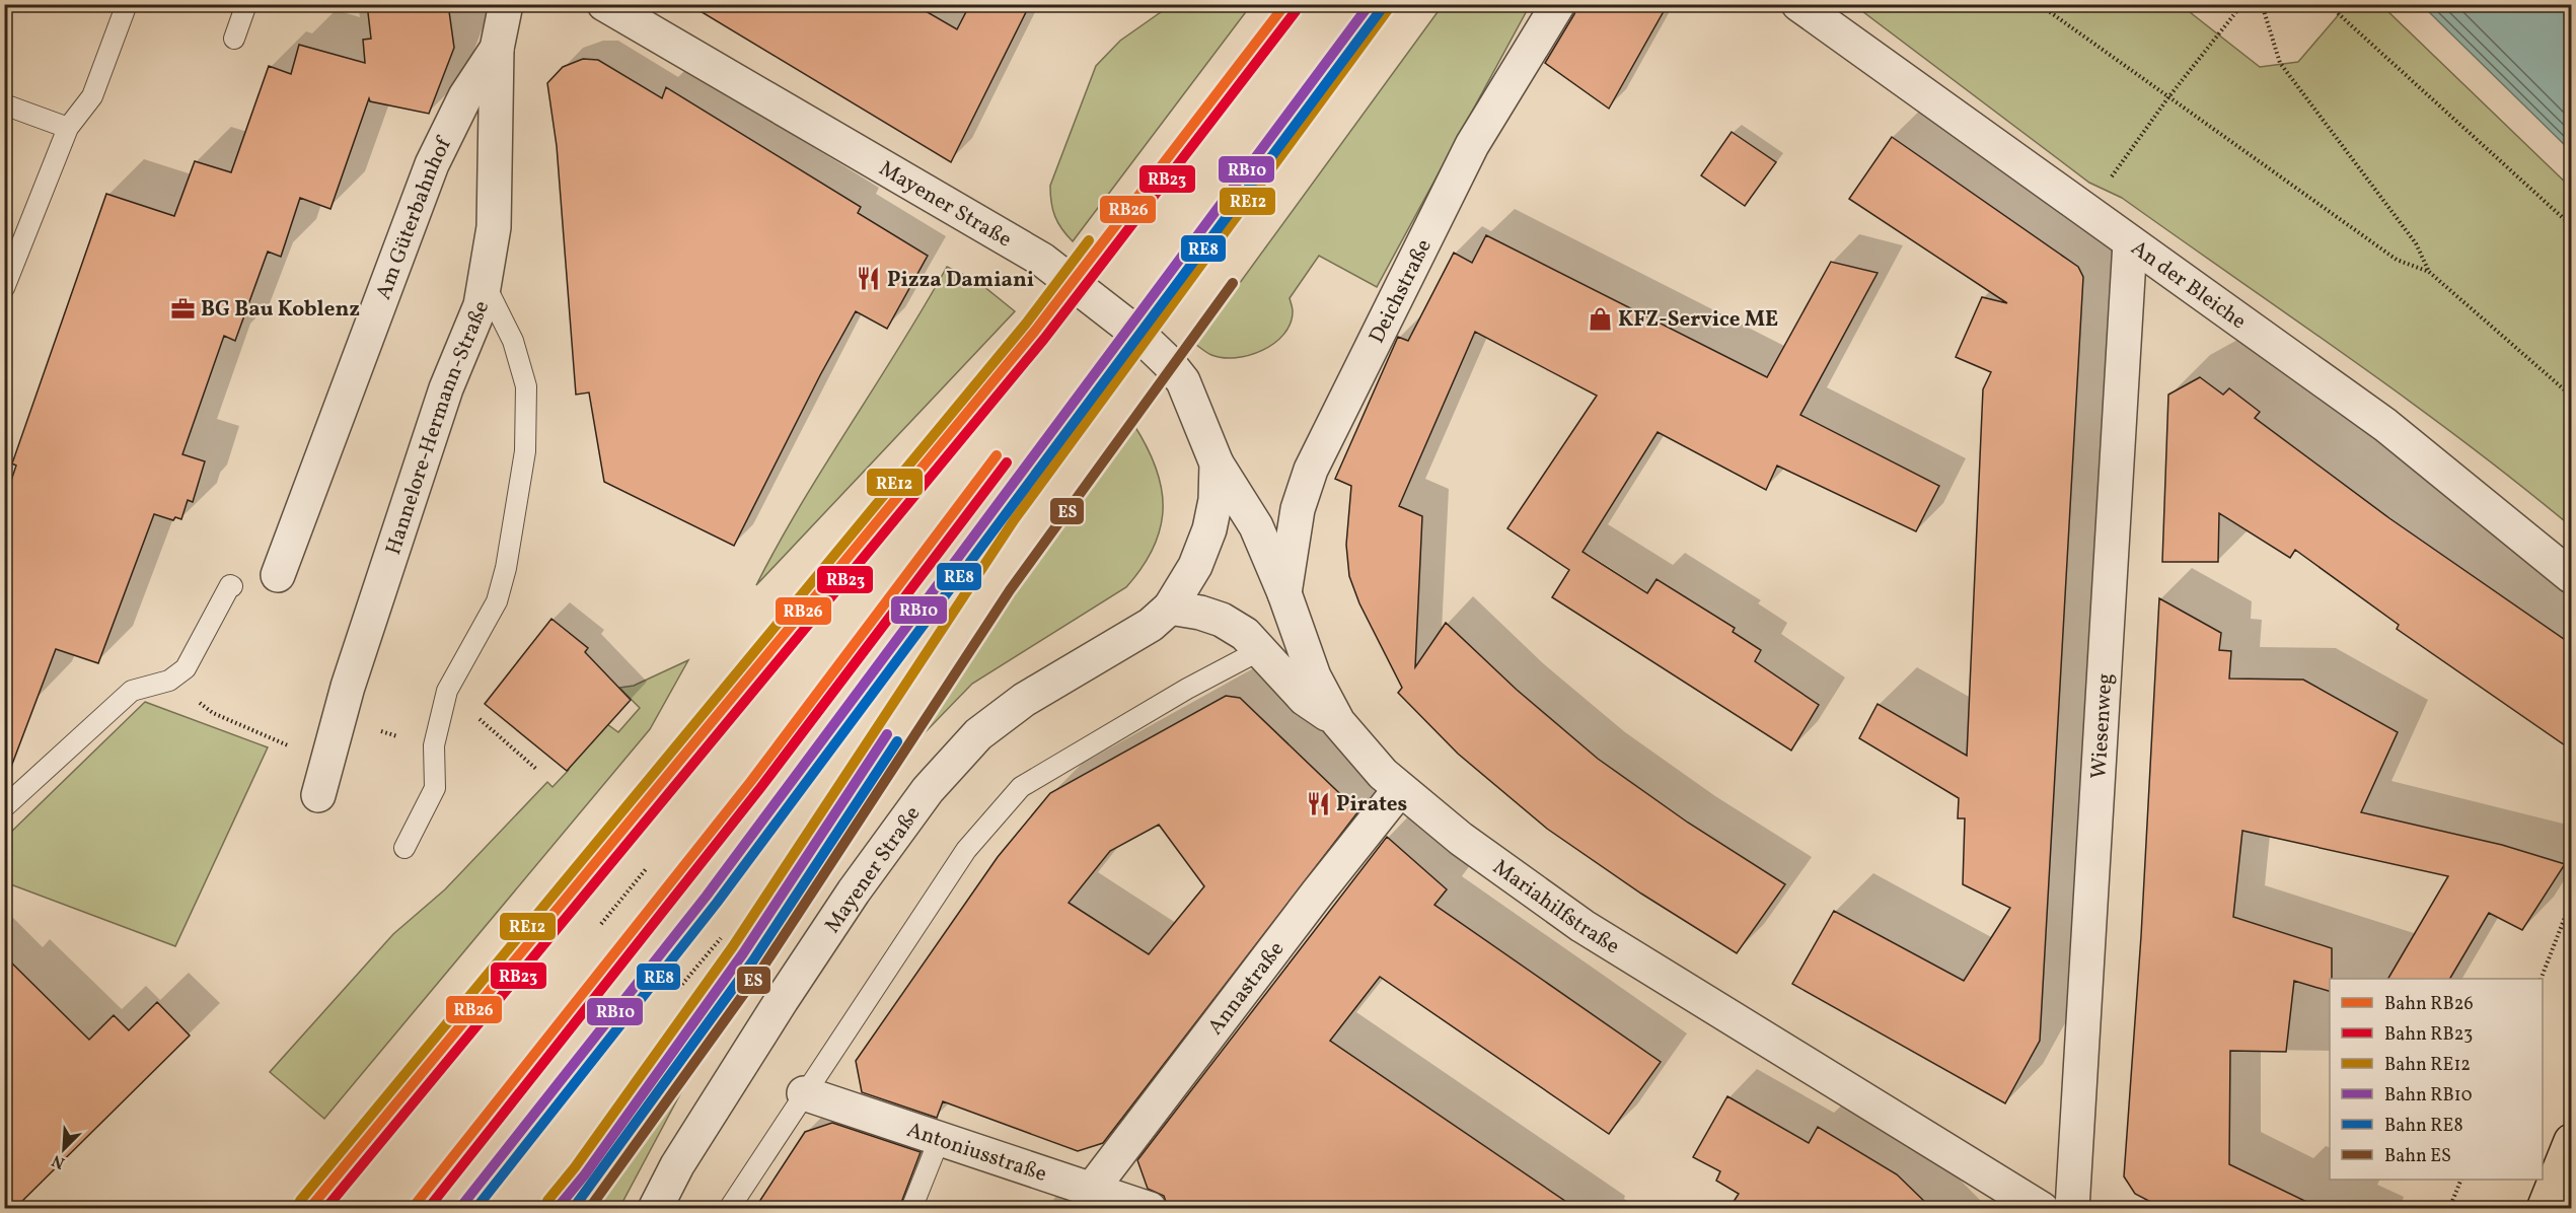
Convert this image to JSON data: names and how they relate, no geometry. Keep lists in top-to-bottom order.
{
  "streets": {
    "street": [
      "Mayener Straße",
      "Am Güterbahnhof",
      "An der Bleiche",
      "Deichstraße",
      "Hannelore-Hermann-Straße",
      "Wiesenweg",
      "Mariahilfstraße",
      "Annastraße",
      "Antoniusstraße"
    ]
  },
  "crossings": [
    ["Mayener Straße", "Mariahilfstraße"],
    ["Am Güterbahnhof", "Hannelore-Hermann-Straße"],
    ["An der Bleiche", "Wiesenweg"],
    ["Deichstraße", "Mariahilfstraße"],
    ["Mariahilfstraße", "Annastraße"],
    ["Annastraße", "Antoniusstraße"]
  ],
  "places": {
    "restaurant": ["Pizza Damiani", "Pirates"],
    "office": ["BG Bau Koblenz"],
    "shop": ["KFZ-Service ME"]
  },
  "lines": [
    "rail line RB26",
    "rail line RE12",
    "rail line RB10",
    "rail line RB23",
    "rail line RE8",
    "rail line ES"
  ],
  "legend": [
    "Bahn RB26",
    "Bahn RB23",
    "Bahn RE12",
    "Bahn RB10",
    "Bahn RE8",
    "Bahn ES"
  ],
  "north": "bottom left"
}
